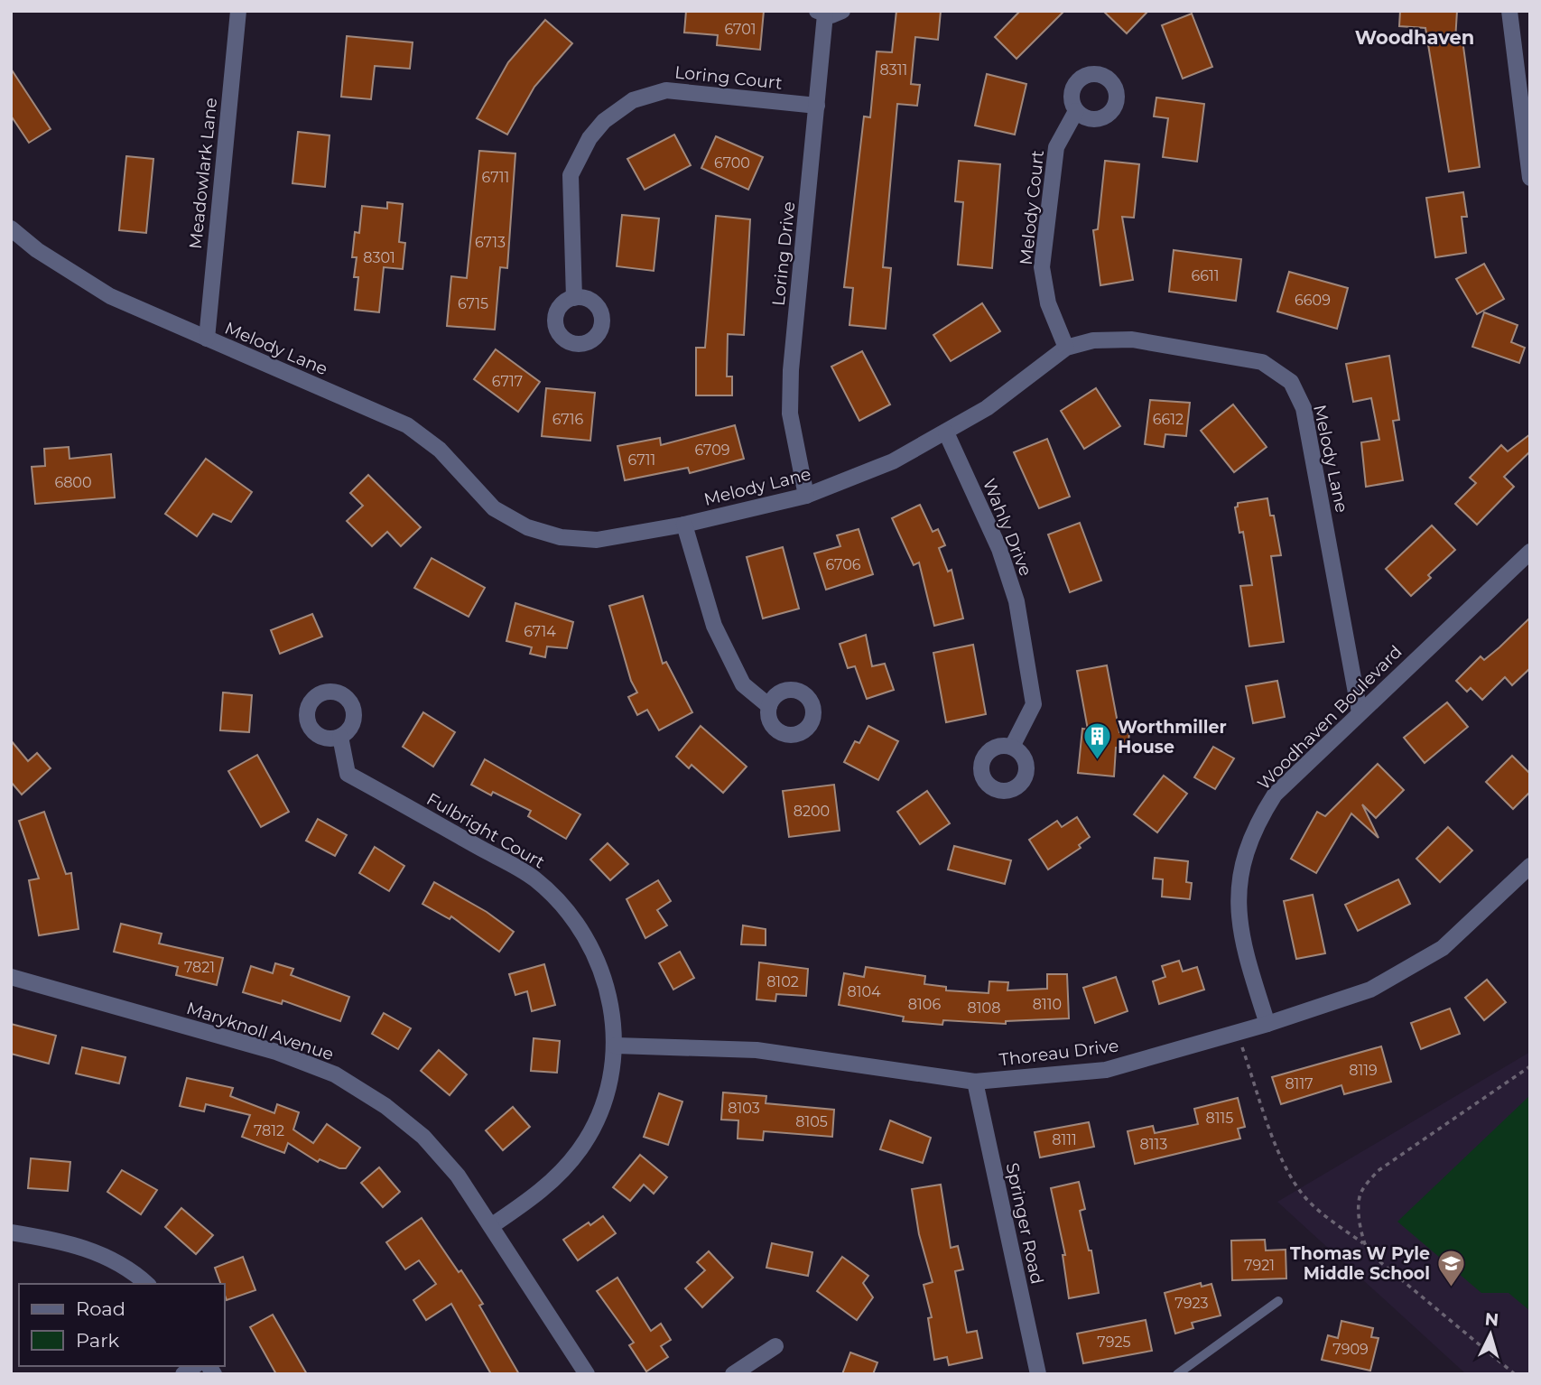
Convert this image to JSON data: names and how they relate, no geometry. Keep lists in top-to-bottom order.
{
  "streets": {
    "street": [
      "Loring Court",
      "Meadowlark Lane",
      "Melody Court",
      "Loring Drive",
      "Melody Lane",
      "Wahly Drive",
      "Woodhaven Boulevard",
      "Fulbright Court",
      "Maryknoll Avenue",
      "Thoreau Drive",
      "Springer Road"
    ]
  },
  "crossings": [
    ["Loring Court", "Loring Drive"],
    ["Meadowlark Lane", "Melody Lane"],
    ["Melody Court", "Melody Lane"],
    ["Loring Drive", "Melody Lane"],
    ["Melody Lane", "Wahly Drive"],
    ["Melody Lane", "Woodhaven Boulevard"],
    ["Woodhaven Boulevard", "Thoreau Drive"],
    ["Fulbright Court", "Maryknoll Avenue"],
    ["Fulbright Court", "Thoreau Drive"],
    ["Thoreau Drive", "Springer Road"]
  ],
  "districts": ["Woodhaven"],
  "places": {
    "building": ["Worthmiller House"],
    "school or university": ["Thomas W Pyle Middle School"]
  },
  "house_numbers": [
    "6701",
    "8311",
    "6700",
    "6711",
    "6713",
    "8301",
    "6611",
    "6609",
    "6715",
    "6717",
    "6716",
    "6612",
    "6709",
    "6711",
    "6800",
    "6706",
    "6714",
    "8200",
    "7821",
    "8102",
    "8104",
    "8106",
    "8110",
    "8108",
    "8119",
    "8117",
    "8103",
    "8115",
    "8105",
    "7812",
    "8111",
    "8113",
    "7921",
    "7923",
    "7925",
    "7909"
  ],
  "legend": ["Road", "Park"],
  "north": "top"
}
